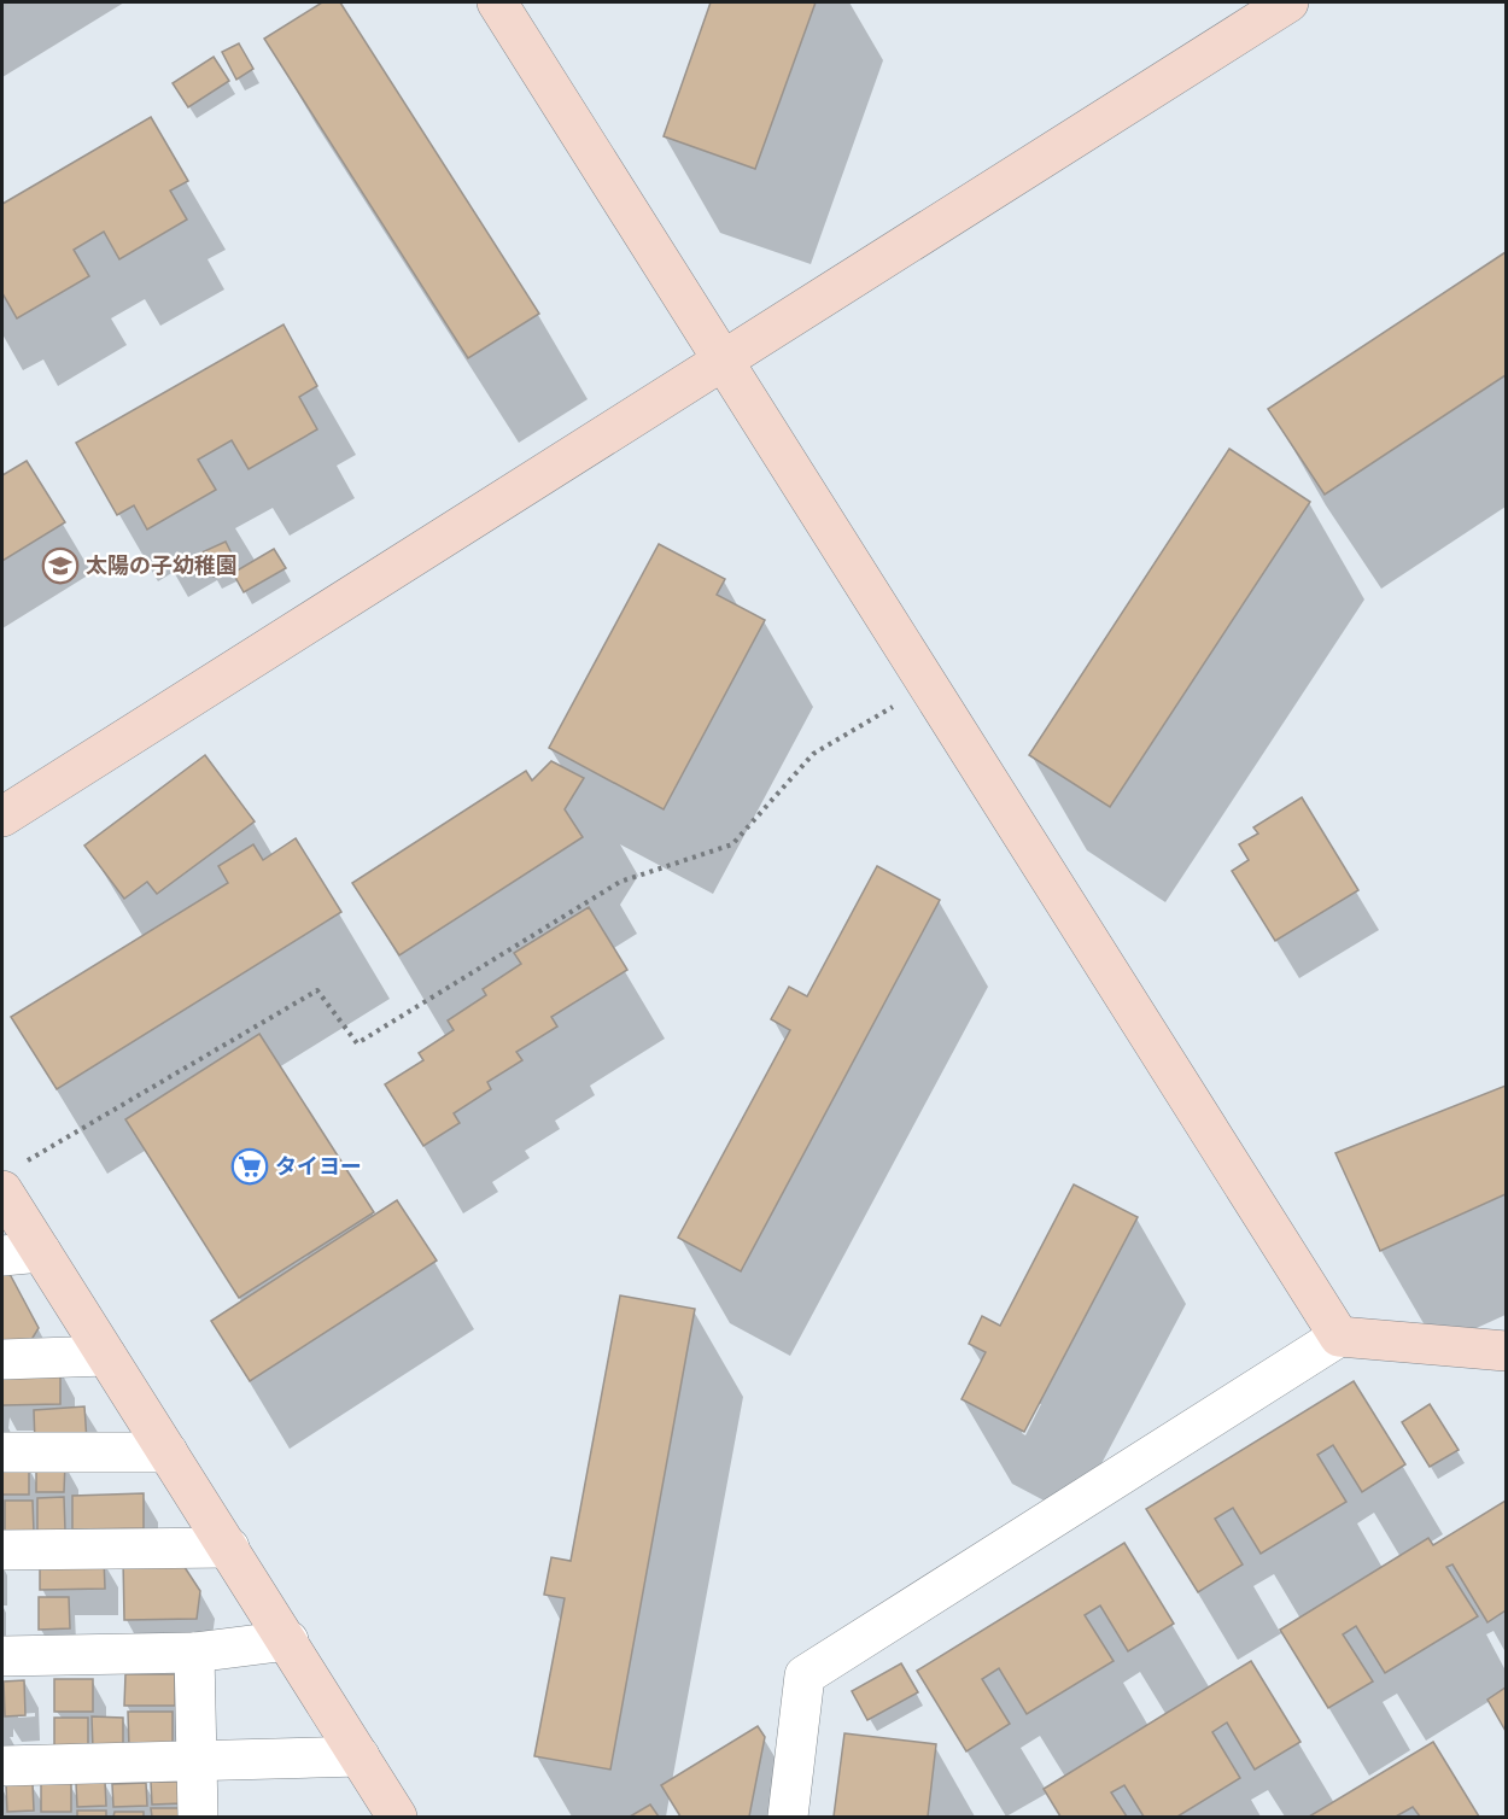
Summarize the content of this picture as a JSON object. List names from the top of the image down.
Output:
{
  "places": {
    "school or university": ["太陽の子幼稚園"],
    "supermarket": ["タイヨー"]
  }
}
